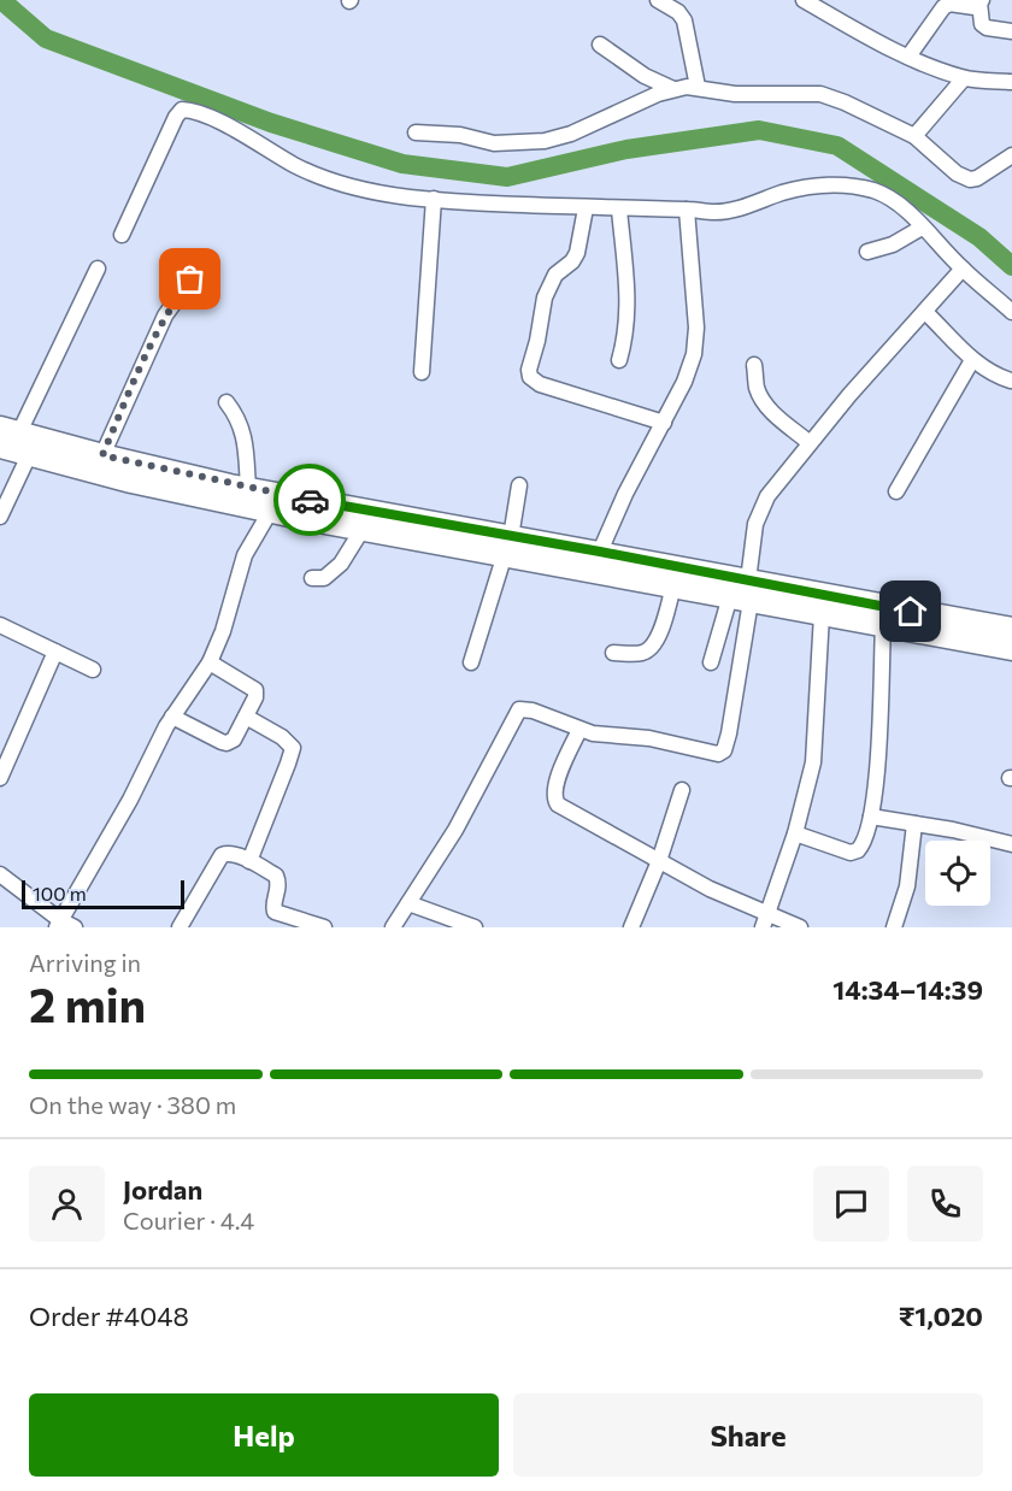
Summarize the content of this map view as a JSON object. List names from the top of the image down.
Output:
{
  "scale_bar": "100 m",
  "page": {
    "scale": "100 m",
    "heading": ["2 min", "Arriving in", "14:34–14:39"],
    "panel": [
      "Jordan",
      "Courier · 4.4",
      "Order #4048",
      "₹1,020"
    ],
    "bar": "On the way · 380 m",
    "buttons": ["Help", "Share"]
  }
}
